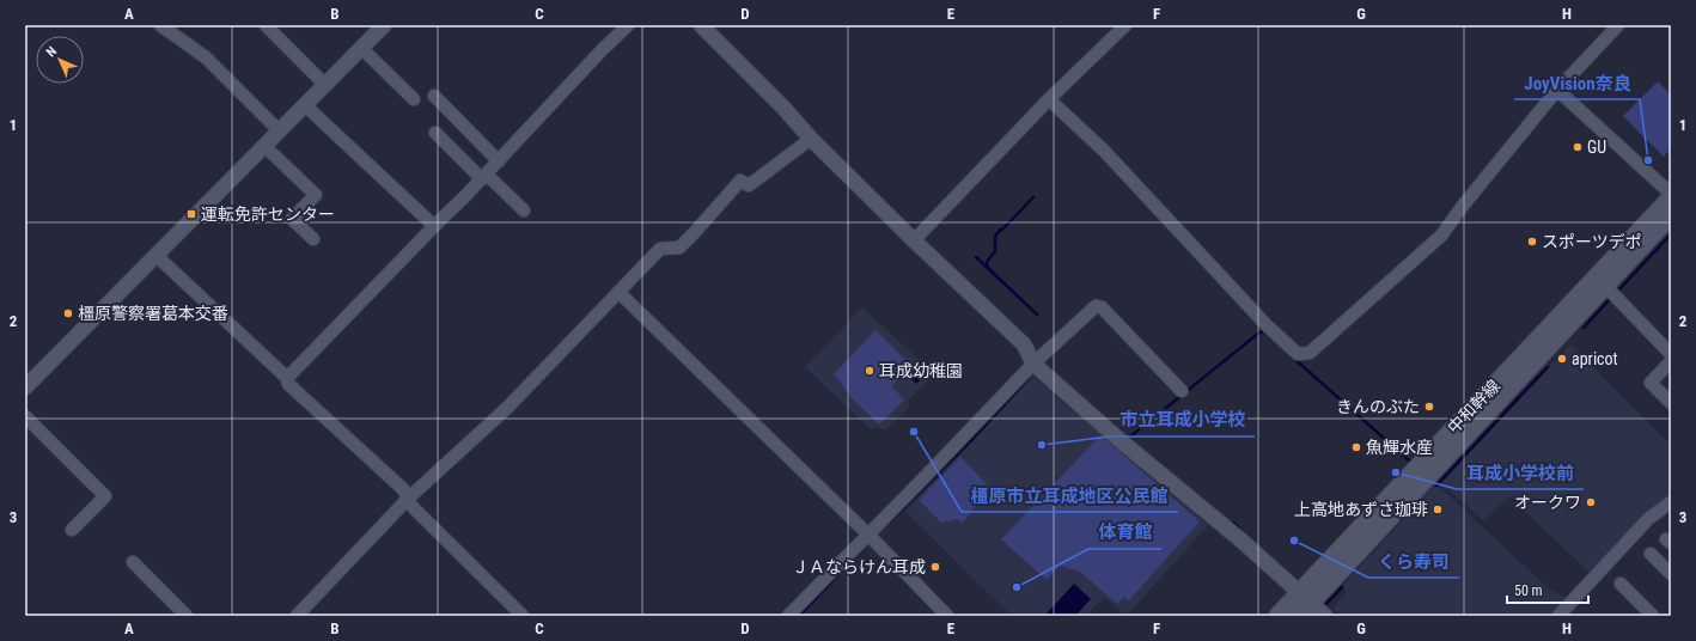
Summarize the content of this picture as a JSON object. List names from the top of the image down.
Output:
{
  "streets": {
    "main road": ["中和幹線"]
  },
  "places": {
    "other": [
      "GU",
      "JoyVision奈良",
      "スポーツデポ",
      "橿原警察署葛本交番",
      "apricot",
      "耳成幼稚園",
      "きんのぶた",
      "橿原市立耳成地区公民館",
      "市立耳成小学校",
      "魚輝水産",
      "耳成小学校前",
      "オークワ",
      "上高地あずさ珈琲",
      "くら寿司",
      "ＪＡならけん耳成",
      "体育館"
    ],
    "transit": ["運転免許センター"]
  },
  "scale_bar": "50 m",
  "north": "top left",
  "grid": {
    "columns": [
      "A",
      "B",
      "C",
      "D",
      "E",
      "F",
      "G",
      "H"
    ],
    "rows": ["1", "2", "3"]
  }
}
